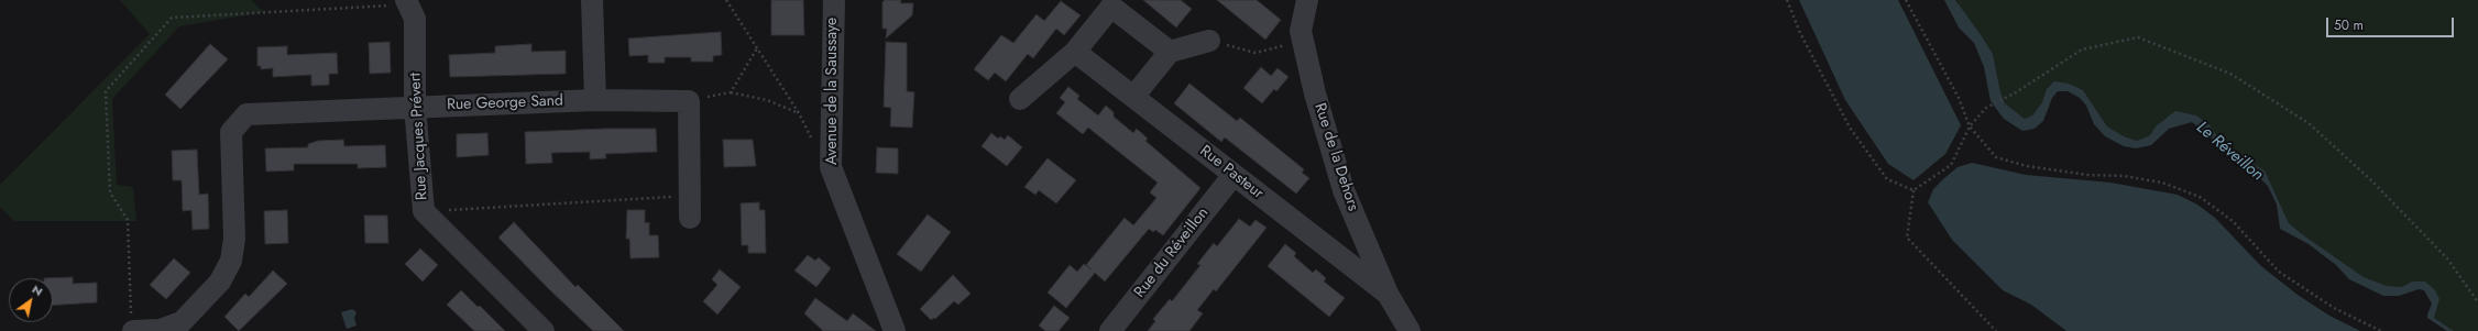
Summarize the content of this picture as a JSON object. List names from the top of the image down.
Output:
{
  "streets": {
    "street": [
      "Avenue de la Saussaye",
      "Rue George Sand",
      "Rue Jacques Prévert",
      "Rue de la Dehors",
      "Rue Pasteur",
      "Rue du Réveillon"
    ]
  },
  "crossings": [
    ["Rue George Sand", "Rue Jacques Prévert"],
    ["Rue de la Dehors", "Rue Pasteur"],
    ["Rue Pasteur", "Rue du Réveillon"]
  ],
  "water": ["Le Réveillon"],
  "scale_bar": "50 m",
  "north": "top right"
}
